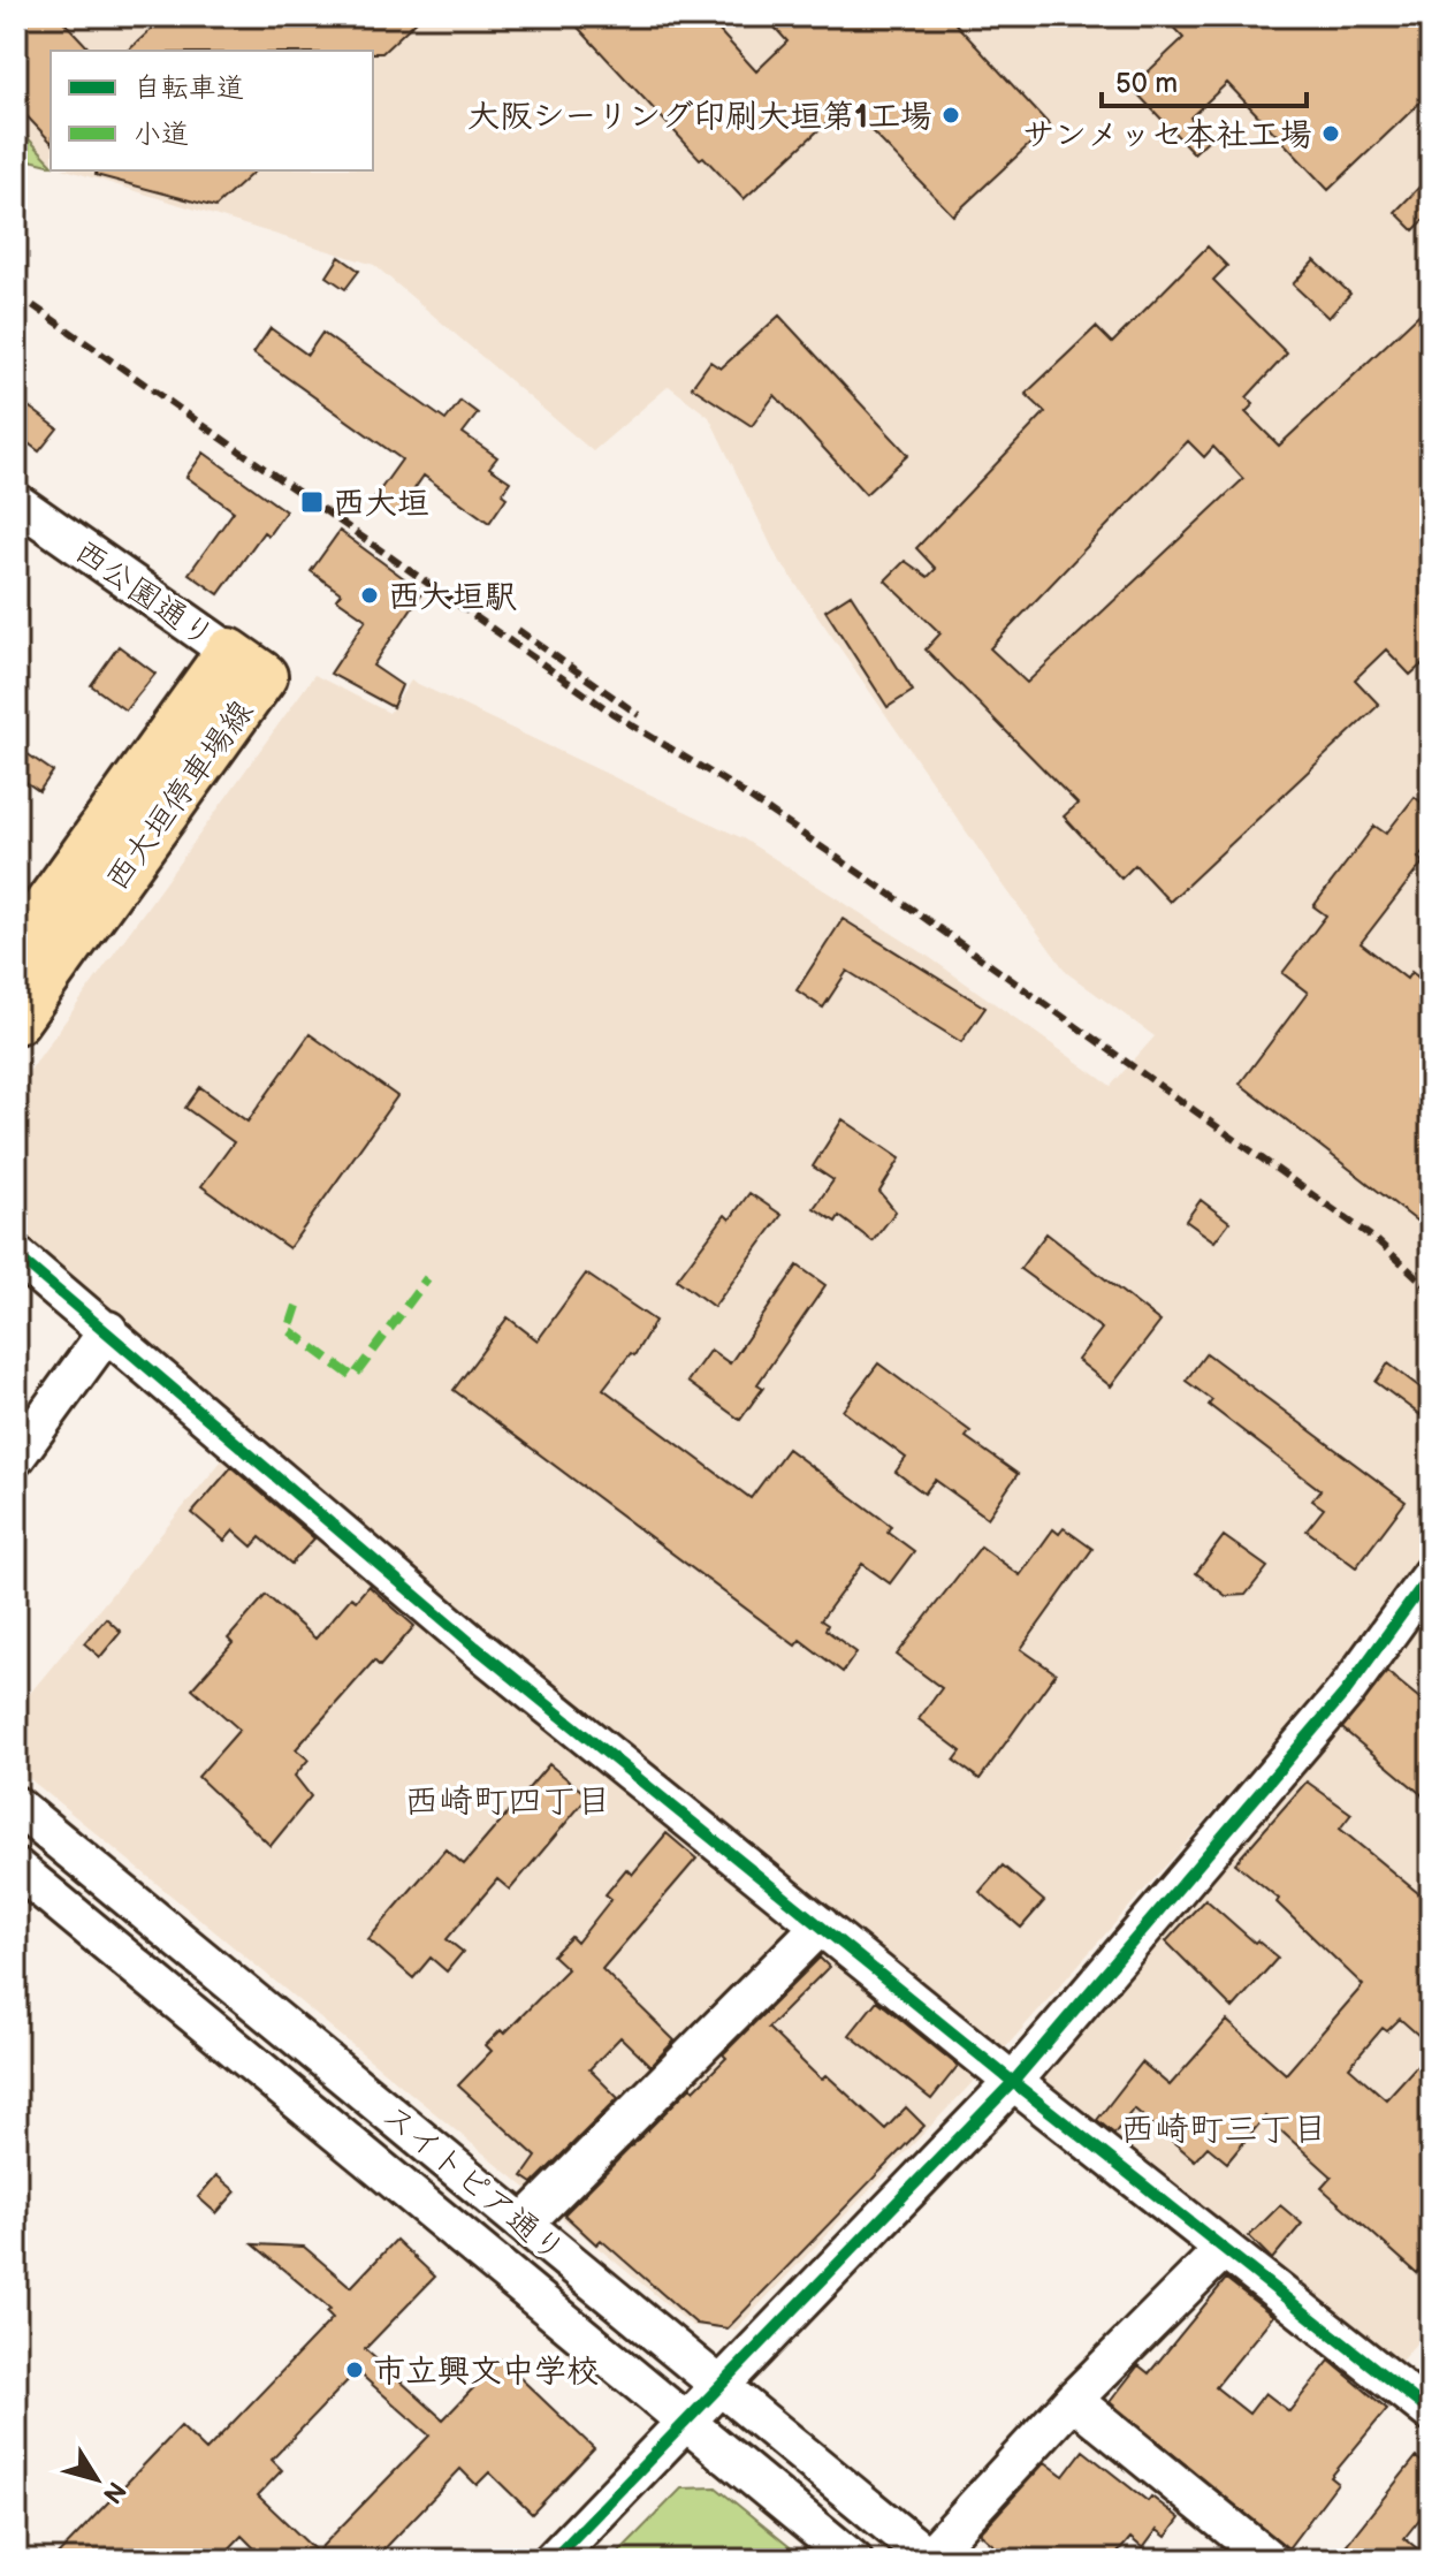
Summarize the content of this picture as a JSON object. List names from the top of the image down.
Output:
{
  "streets": {
    "main road": ["西大垣停車場線"],
    "street": ["西公園通り", "スイトピア通り"]
  },
  "crossings": [
    ["西公園通り", "西大垣停車場線"]
  ],
  "districts": ["西崎町四丁目", "西崎町三丁目"],
  "places": {
    "other": [
      "大阪シーリング印刷大垣第1工場",
      "サンメッセ本社工場",
      "西大垣駅",
      "市立興文中学校"
    ],
    "transit": ["西大垣"]
  },
  "legend": ["自転車道", "小道"],
  "scale_bar": "50 m",
  "north": "bottom right"
}
